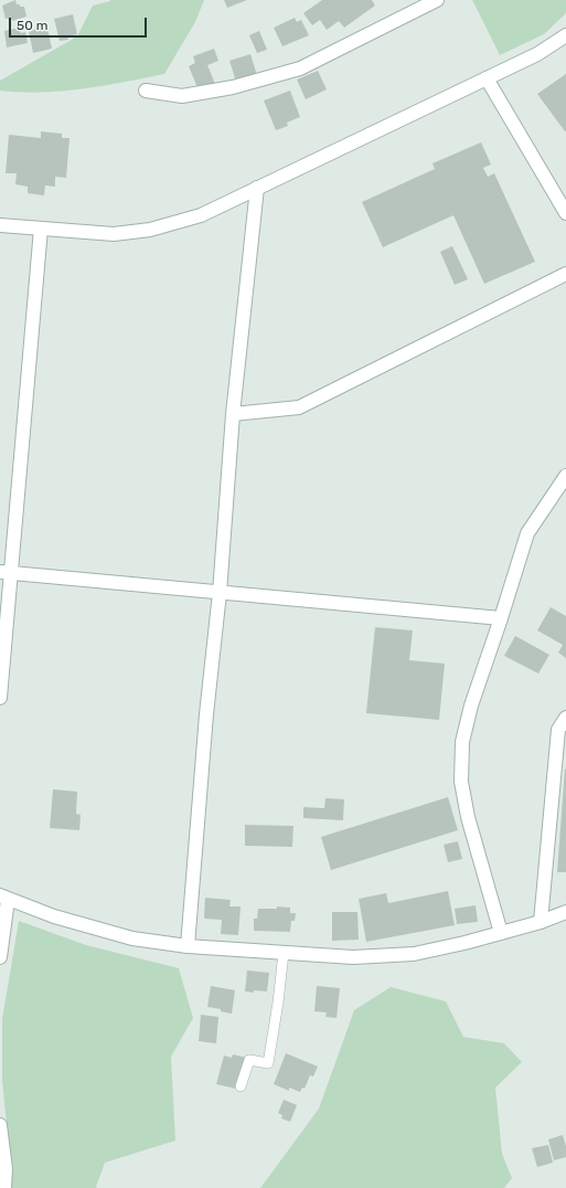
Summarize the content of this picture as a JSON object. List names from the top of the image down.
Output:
{
  "scale_bar": "50 m"
}
